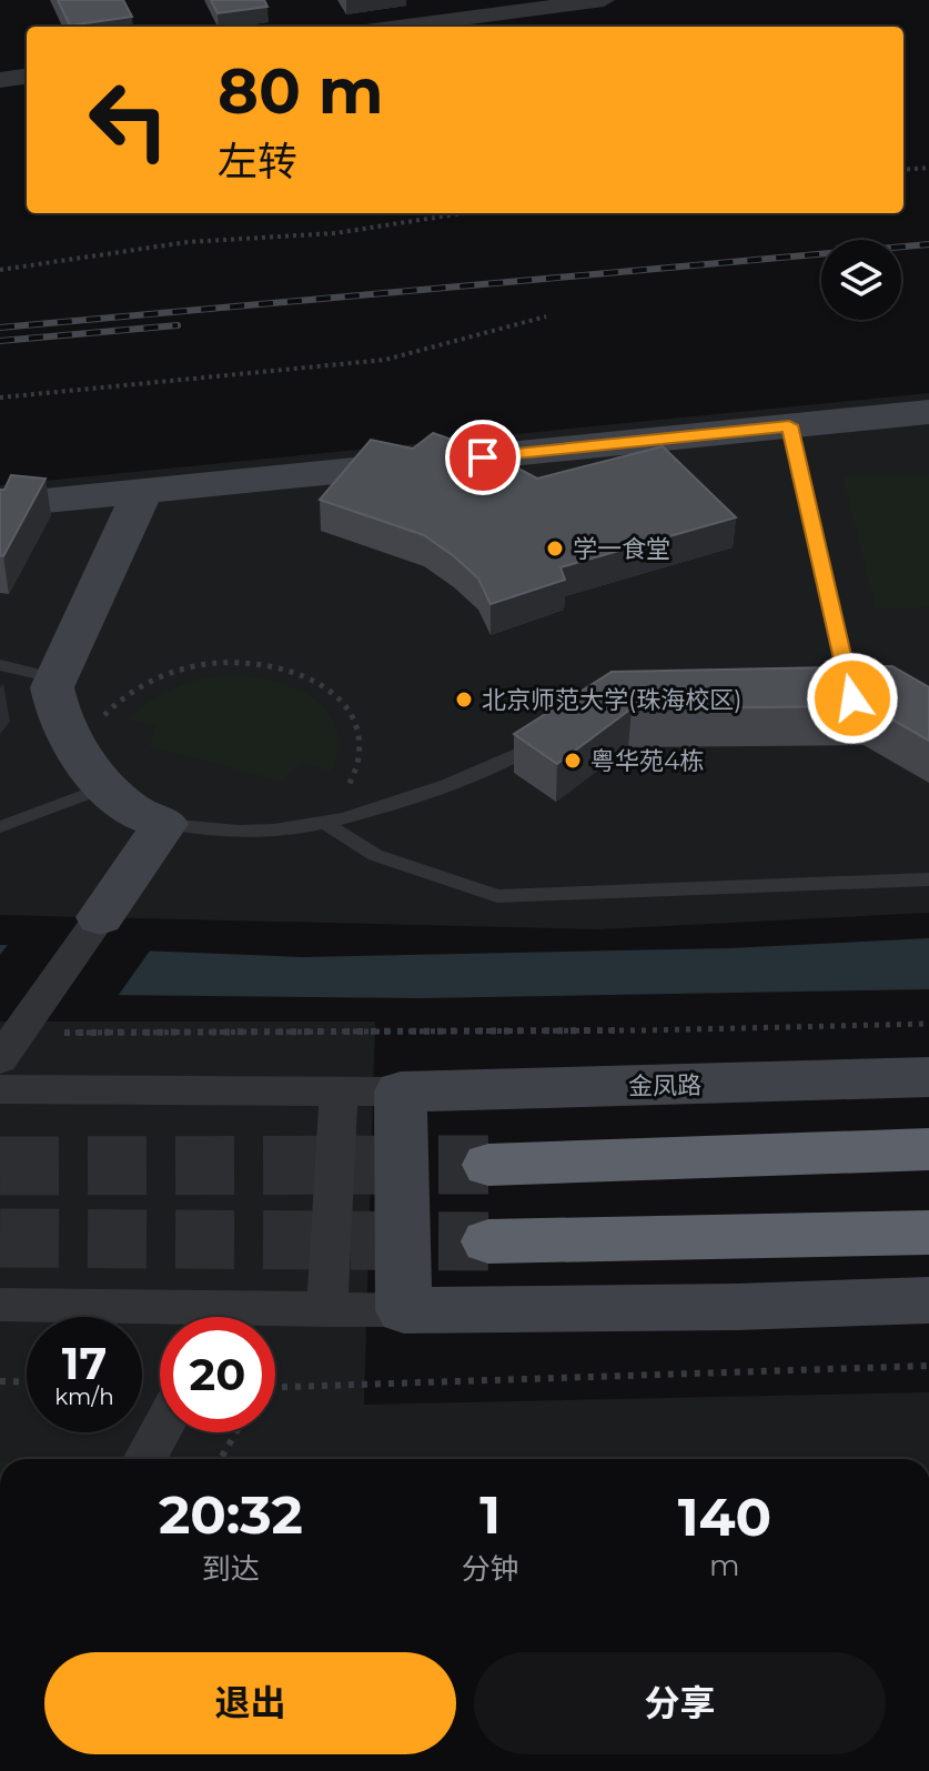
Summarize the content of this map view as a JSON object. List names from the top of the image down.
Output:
{
  "streets": {
    "street": ["金凤路"]
  },
  "places": ["学一食堂", "北京师范大学(珠海校区)", "粤华苑4栋"],
  "page": {
    "turn": ["80 m", "左转"],
    "speed": "17 km/h",
    "limit": "20",
    "eta": [
      "20:32",
      "到达",
      "1",
      "分钟",
      "140",
      "m"
    ],
    "buttons": ["退出", "分享"]
  }
}
